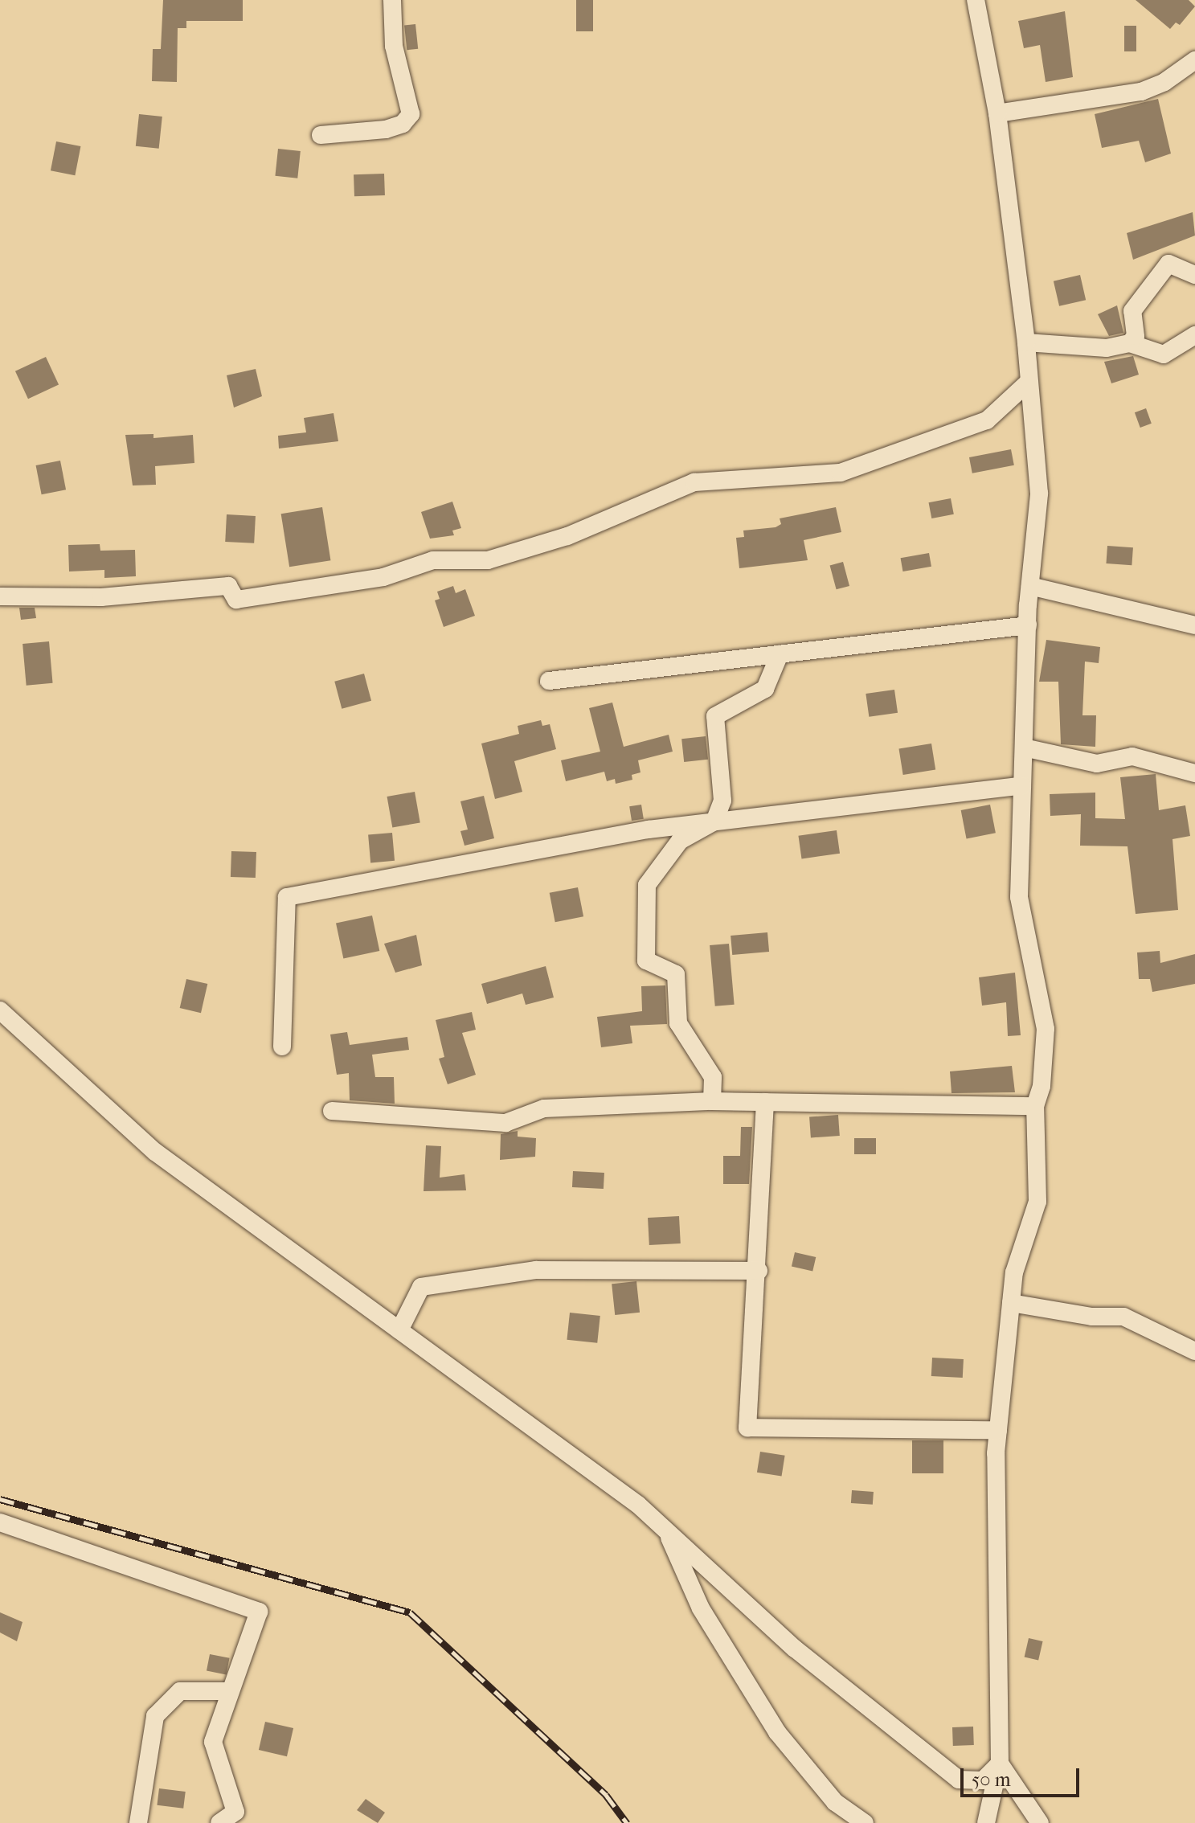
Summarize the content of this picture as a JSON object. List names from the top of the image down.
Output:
{
  "scale_bar": "50 m"
}
